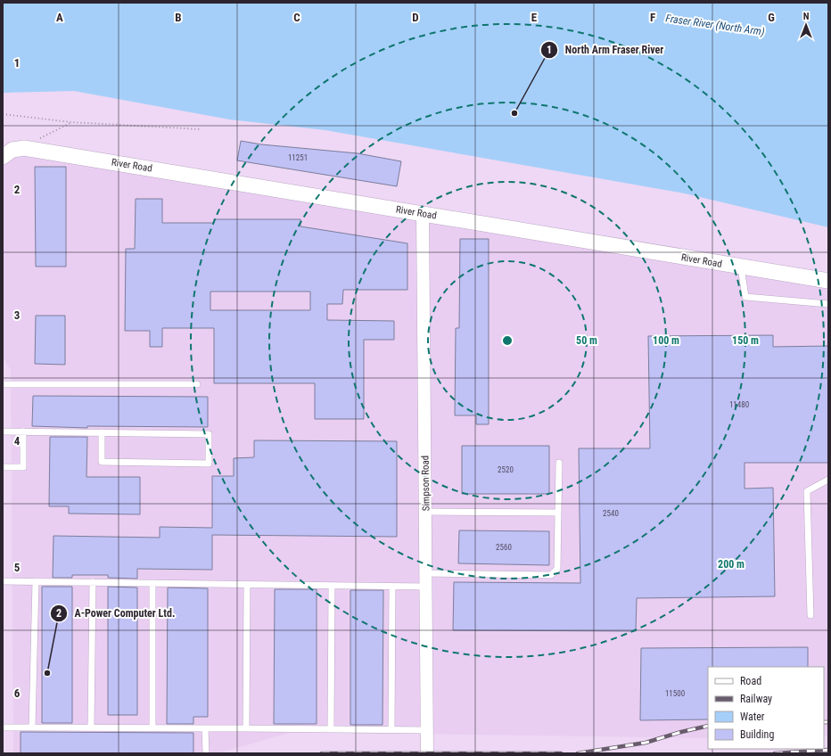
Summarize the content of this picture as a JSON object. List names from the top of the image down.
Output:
{
  "streets": {
    "street": ["River Road", "Simpson Road"]
  },
  "crossings": [
    ["River Road", "Simpson Road"]
  ],
  "water": ["Fraser River (North Arm)"],
  "places": ["North Arm Fraser River", "A-Power Computer Ltd."],
  "house_numbers": [
    "11251",
    "11480",
    "2520",
    "2540",
    "2560",
    "11500"
  ],
  "legend": [
    "Road",
    "Railway",
    "Water",
    "Building"
  ],
  "north": "top",
  "grid": {
    "columns": [
      "A",
      "B",
      "C",
      "D",
      "E",
      "F",
      "G"
    ],
    "rows": [
      "1",
      "2",
      "3",
      "4",
      "5",
      "6"
    ]
  },
  "rings": [
    "50 m",
    "100 m",
    "150 m",
    "200 m"
  ]
}
